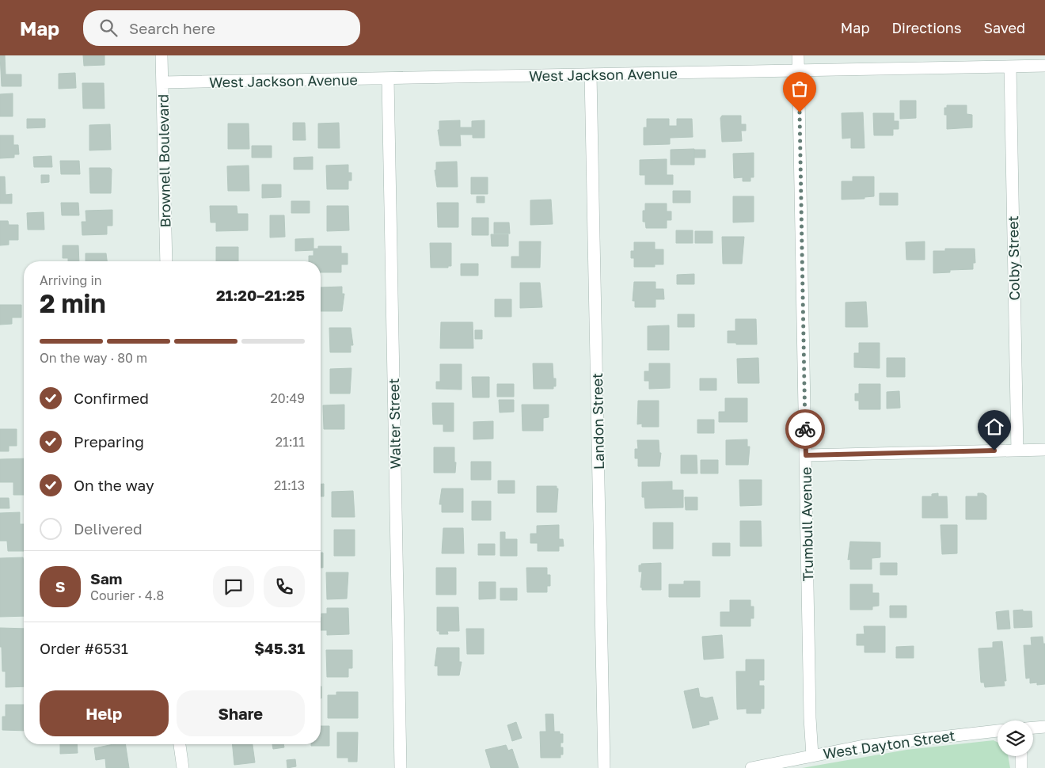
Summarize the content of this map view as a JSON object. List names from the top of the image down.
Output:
{
  "streets": {
    "street": [
      "West Jackson Avenue",
      "Brownell Boulevard",
      "Colby Street",
      "Landon Street",
      "Walter Street",
      "Trumbull Avenue",
      "West Dayton Street"
    ]
  },
  "crossings": [
    ["West Jackson Avenue", "Brownell Boulevard"],
    ["West Jackson Avenue", "Colby Street"],
    ["West Jackson Avenue", "Landon Street"],
    ["West Jackson Avenue", "Walter Street"],
    ["West Jackson Avenue", "Trumbull Avenue"],
    ["Trumbull Avenue", "West Dayton Street"]
  ],
  "page": {
    "header": "Map",
    "search": "Search here",
    "nav": ["Map", "Directions", "Saved"],
    "heading": ["2 min", "Arriving in", "21:20–21:25"],
    "panel": [
      "Sam",
      "Courier · 4.8",
      "Order #6531",
      "$45.31"
    ],
    "bar": "On the way · 80 m",
    "list": [
      ["Confirmed", "20:49"],
      ["Preparing", "21:11"],
      ["On the way", "21:13"],
      "Delivered"
    ],
    "round": "S",
    "buttons": ["Help", "Share"]
  }
}
